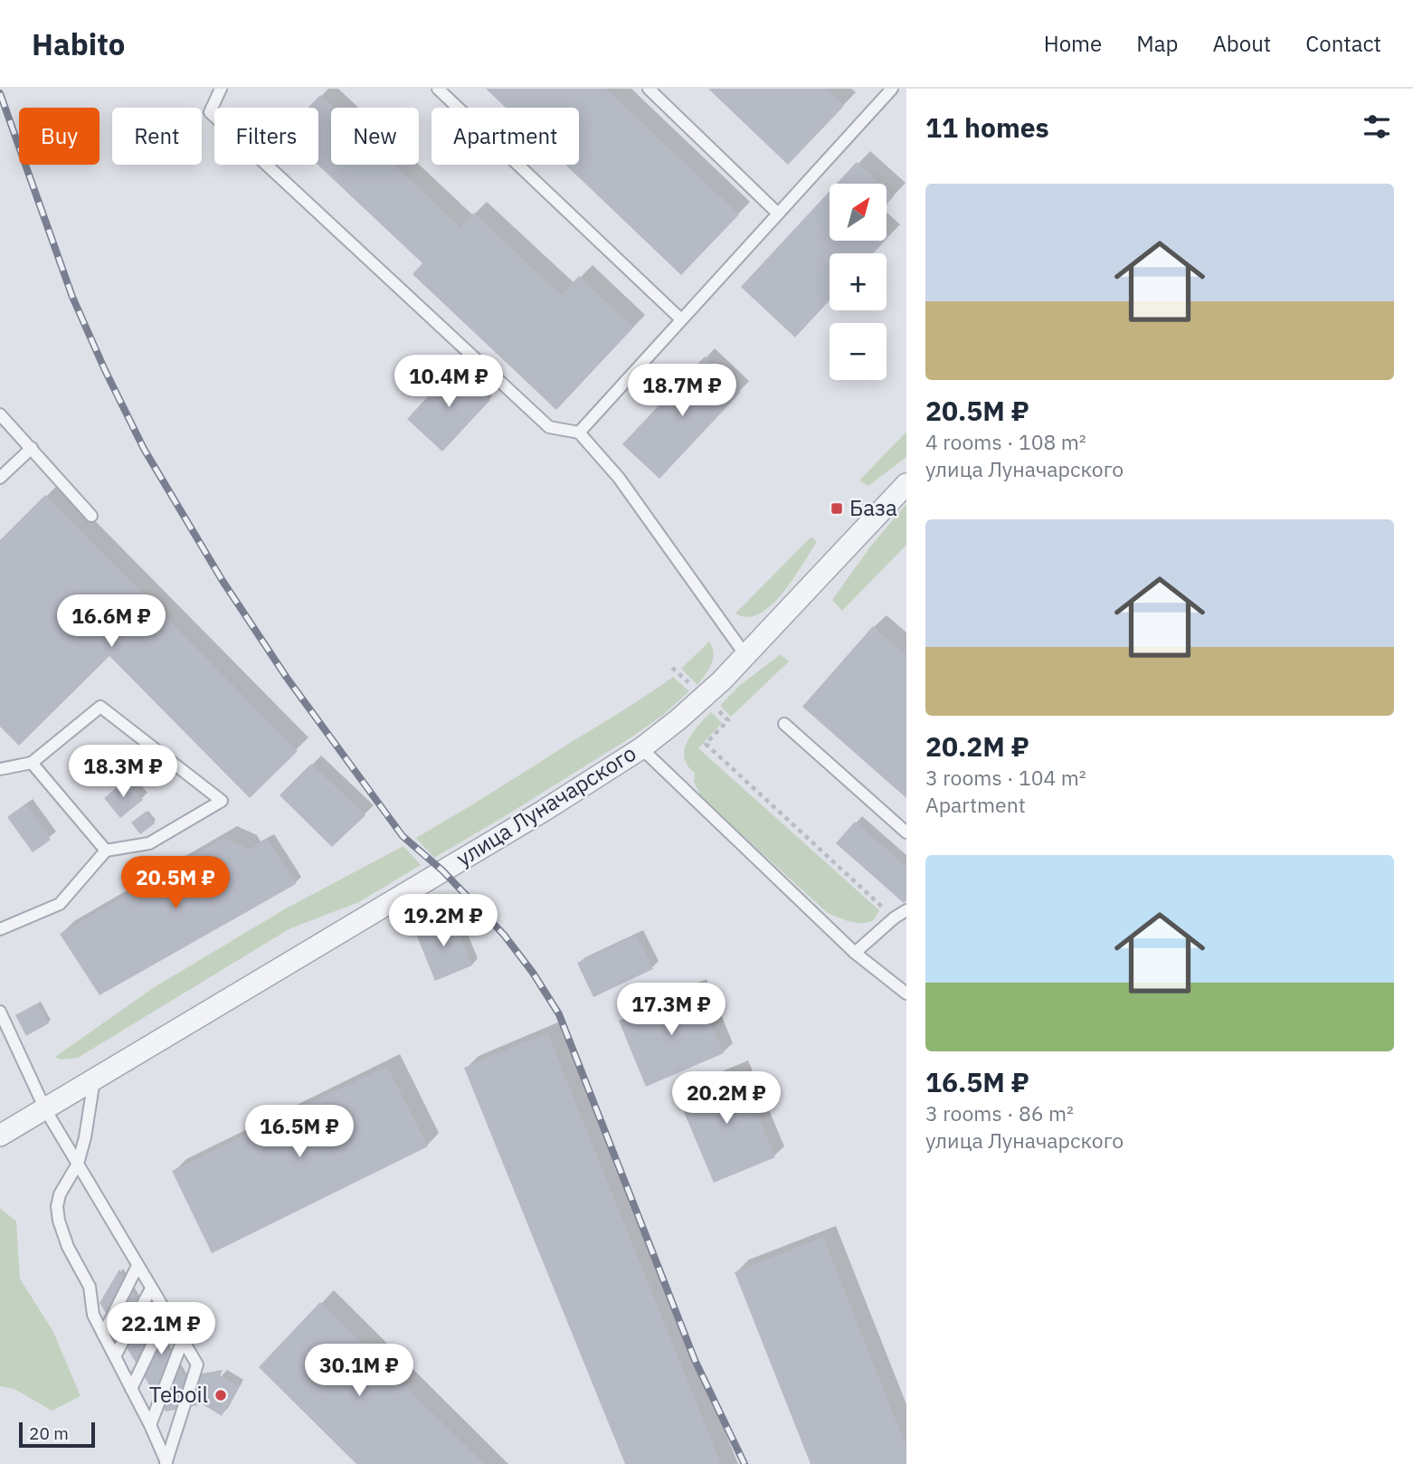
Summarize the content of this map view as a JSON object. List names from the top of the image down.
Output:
{
  "streets": {
    "street": ["улица Луначарского"]
  },
  "places": {
    "transit": ["База"],
    "other": ["Teboil"]
  },
  "scale_bar": "20 m",
  "north": "top right",
  "page": {
    "header": "Habito",
    "nav": [
      "Home",
      "Map",
      "About",
      "Contact"
    ],
    "heading": "11 homes",
    "chip": [
      "Buy",
      "Rent",
      "Filters",
      "New",
      "Apartment"
    ],
    "list": [
      {
        "name": "20.5M ₽",
        "note": "4 rooms · 108 m² · улица Луначарского"
      },
      {
        "name": "20.2M ₽",
        "note": "3 rooms · 104 m² · Apartment"
      },
      {
        "name": "16.5M ₽",
        "note": "3 rooms · 86 m² · улица Луначарского"
      }
    ],
    "map_buttons": ["+", "−"],
    "price": [
      "10.4M ₽",
      "18.7M ₽",
      "16.6M ₽",
      "18.3M ₽",
      "20.5M ₽",
      "19.2M ₽",
      "17.3M ₽",
      "20.2M ₽",
      "16.5M ₽",
      "22.1M ₽",
      "30.1M ₽"
    ],
    "scale": "20 m"
  }
}
